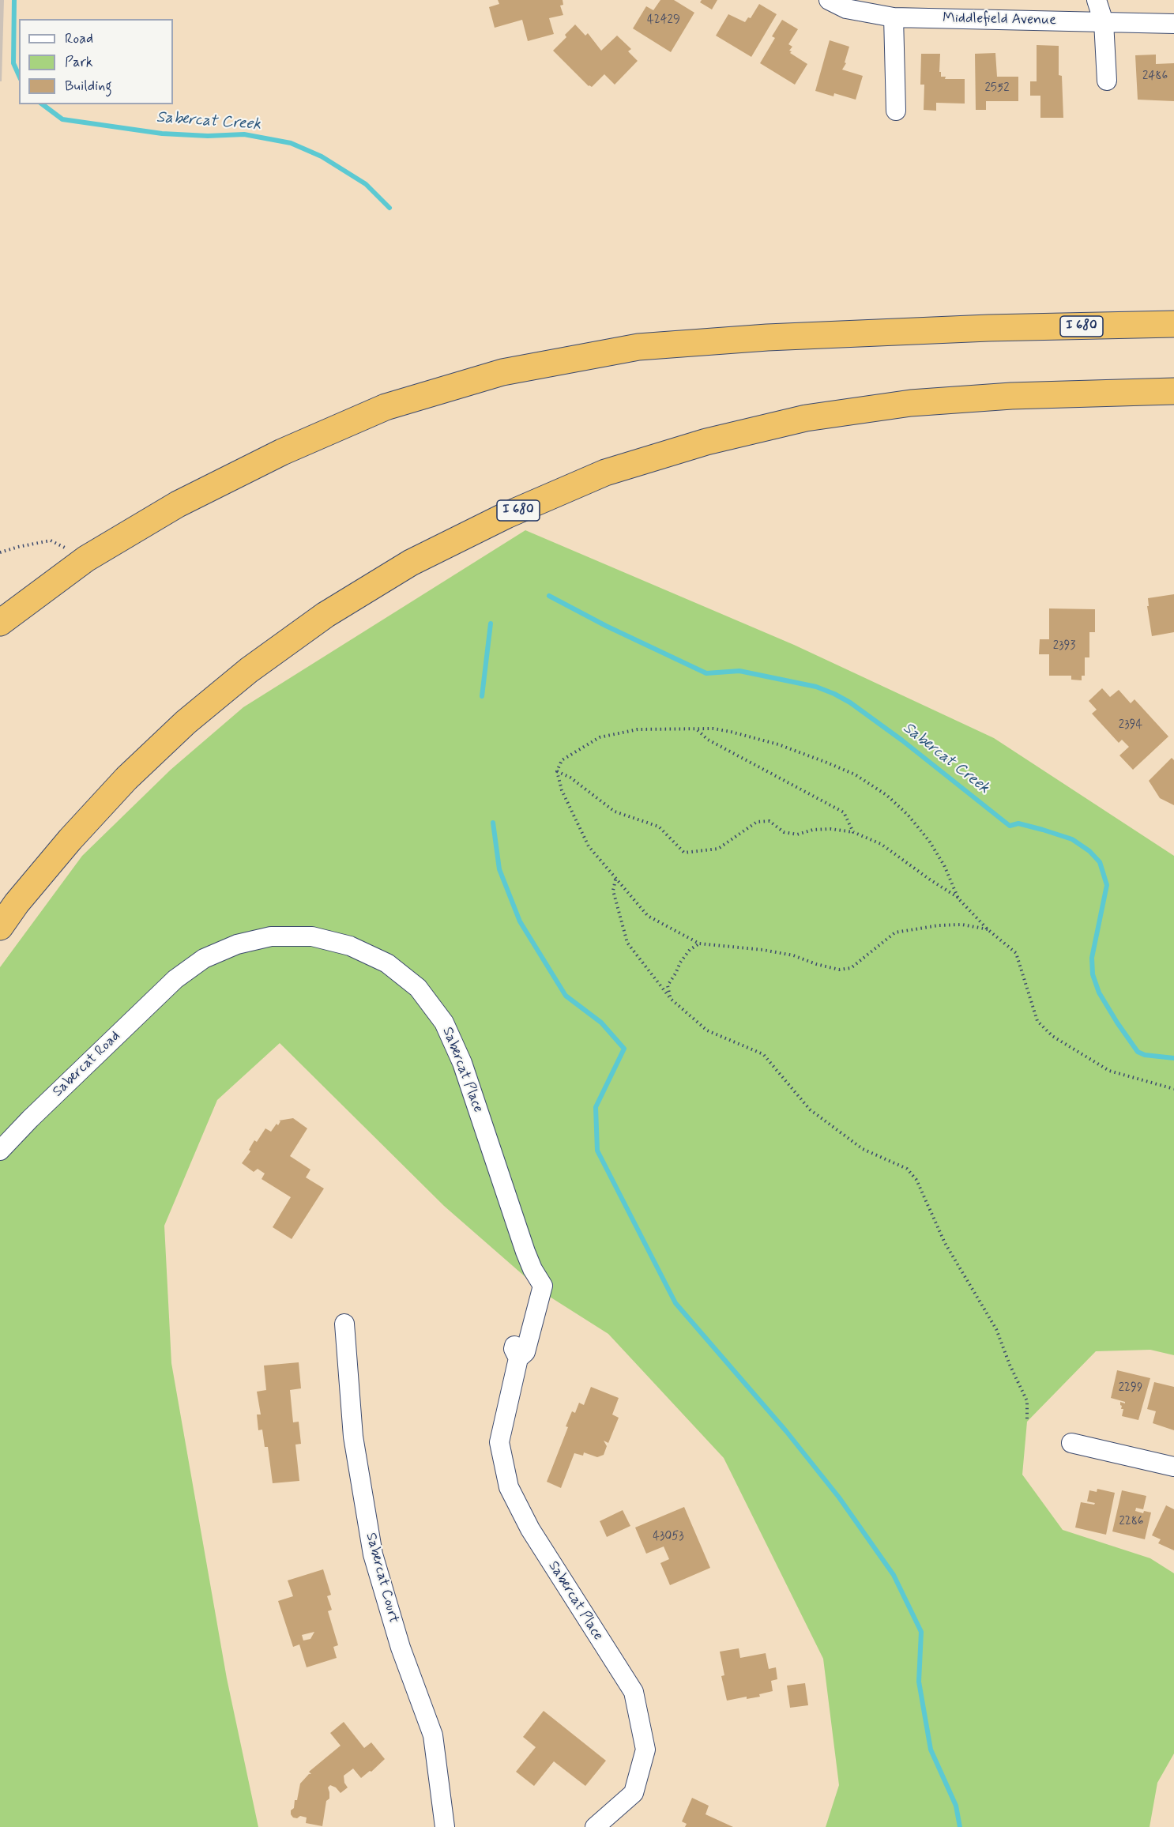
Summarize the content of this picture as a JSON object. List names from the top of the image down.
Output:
{
  "streets": {
    "highway": ["I 680"],
    "street": [
      "Middlefield Avenue",
      "Sabercat Road",
      "Sabercat Place",
      "Sabercat Court"
    ]
  },
  "crossings": [
    ["Sabercat Road", "Sabercat Place"]
  ],
  "water": ["Sabercat Creek"],
  "house_numbers": [
    "42429",
    "2486",
    "2552",
    "2393",
    "2394",
    "2299",
    "2286",
    "43053"
  ],
  "legend": ["Road", "Park", "Building"]
}
